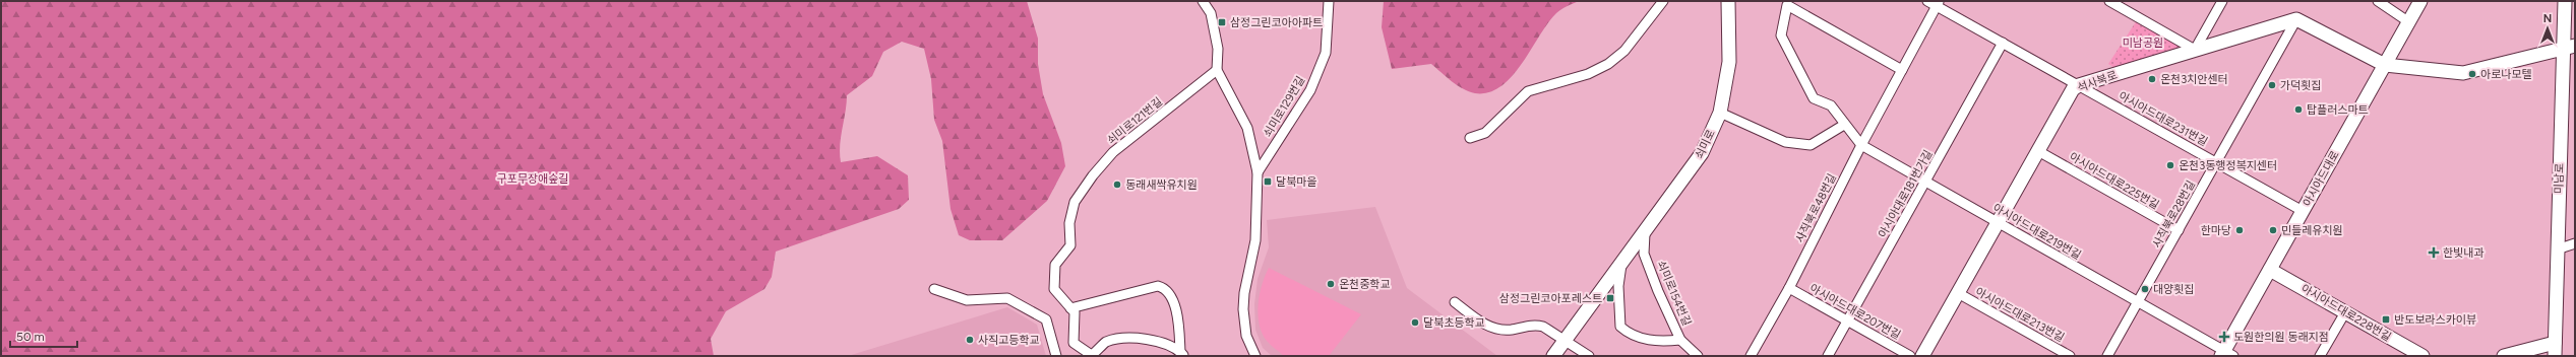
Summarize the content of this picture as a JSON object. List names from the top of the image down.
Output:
{
  "streets": {
    "main road": [
      "석사북로",
      "쇠미로",
      "아시아드대로",
      "미남로",
      "아시아드대로228번길"
    ],
    "street": [
      "쇠미로129번길",
      "아시아드대로231번길",
      "쇠미로121번길",
      "아시아드대로225번길",
      "아시아대로181번가길",
      "사직북로48번길",
      "사직북로28번길",
      "아시아드대로219번길",
      "쇠미로154번길",
      "아시아드대로207번길",
      "아시아드대로213번길"
    ]
  },
  "crossings": [
    ["석사북로", "아시아드대로231번길"],
    ["석사북로", "아시아드대로225번길"],
    ["석사북로", "사직북로28번길"],
    ["석사북로", "아시아드대로219번길"],
    ["석사북로", "아시아드대로213번길"],
    ["쇠미로129번길", "쇠미로121번길"],
    ["아시아드대로231번길", "아시아드대로"],
    ["아시아드대로231번길", "아시아대로181번가길"],
    ["아시아드대로231번길", "사직북로48번길"],
    ["아시아드대로231번길", "사직북로28번길"],
    ["쇠미로", "쇠미로154번길"],
    ["아시아드대로", "아시아드대로219번길"],
    ["아시아드대로", "아시아드대로228번길"],
    ["아시아드대로225번길", "사직북로28번길"],
    ["아시아대로181번가길", "아시아드대로219번길"],
    ["아시아대로181번가길", "아시아드대로207번길"],
    ["사직북로48번길", "아시아드대로219번길"],
    ["사직북로48번길", "아시아드대로207번길"],
    ["사직북로28번길", "아시아드대로219번길"]
  ],
  "parks": ["미남공원", "구포무장애숲길"],
  "places": {
    "transit": [
      "삼정그린코아아파트",
      "달북마을",
      "삼정그린코아포레스트",
      "반도보라스카이뷰"
    ],
    "other": [
      "아로나모텔",
      "온천3치안센터",
      "가덕횟집",
      "탑플러스마트",
      "온천3동행정복지센터",
      "동래새싹유치원",
      "한마당",
      "민들레유치원",
      "온천중학교",
      "대양횟집",
      "달북초등학교",
      "사직고등학교"
    ],
    "health": ["한빛내과", "도원한의원 동래지점"]
  },
  "scale_bar": "50 m",
  "north": "top"
}
